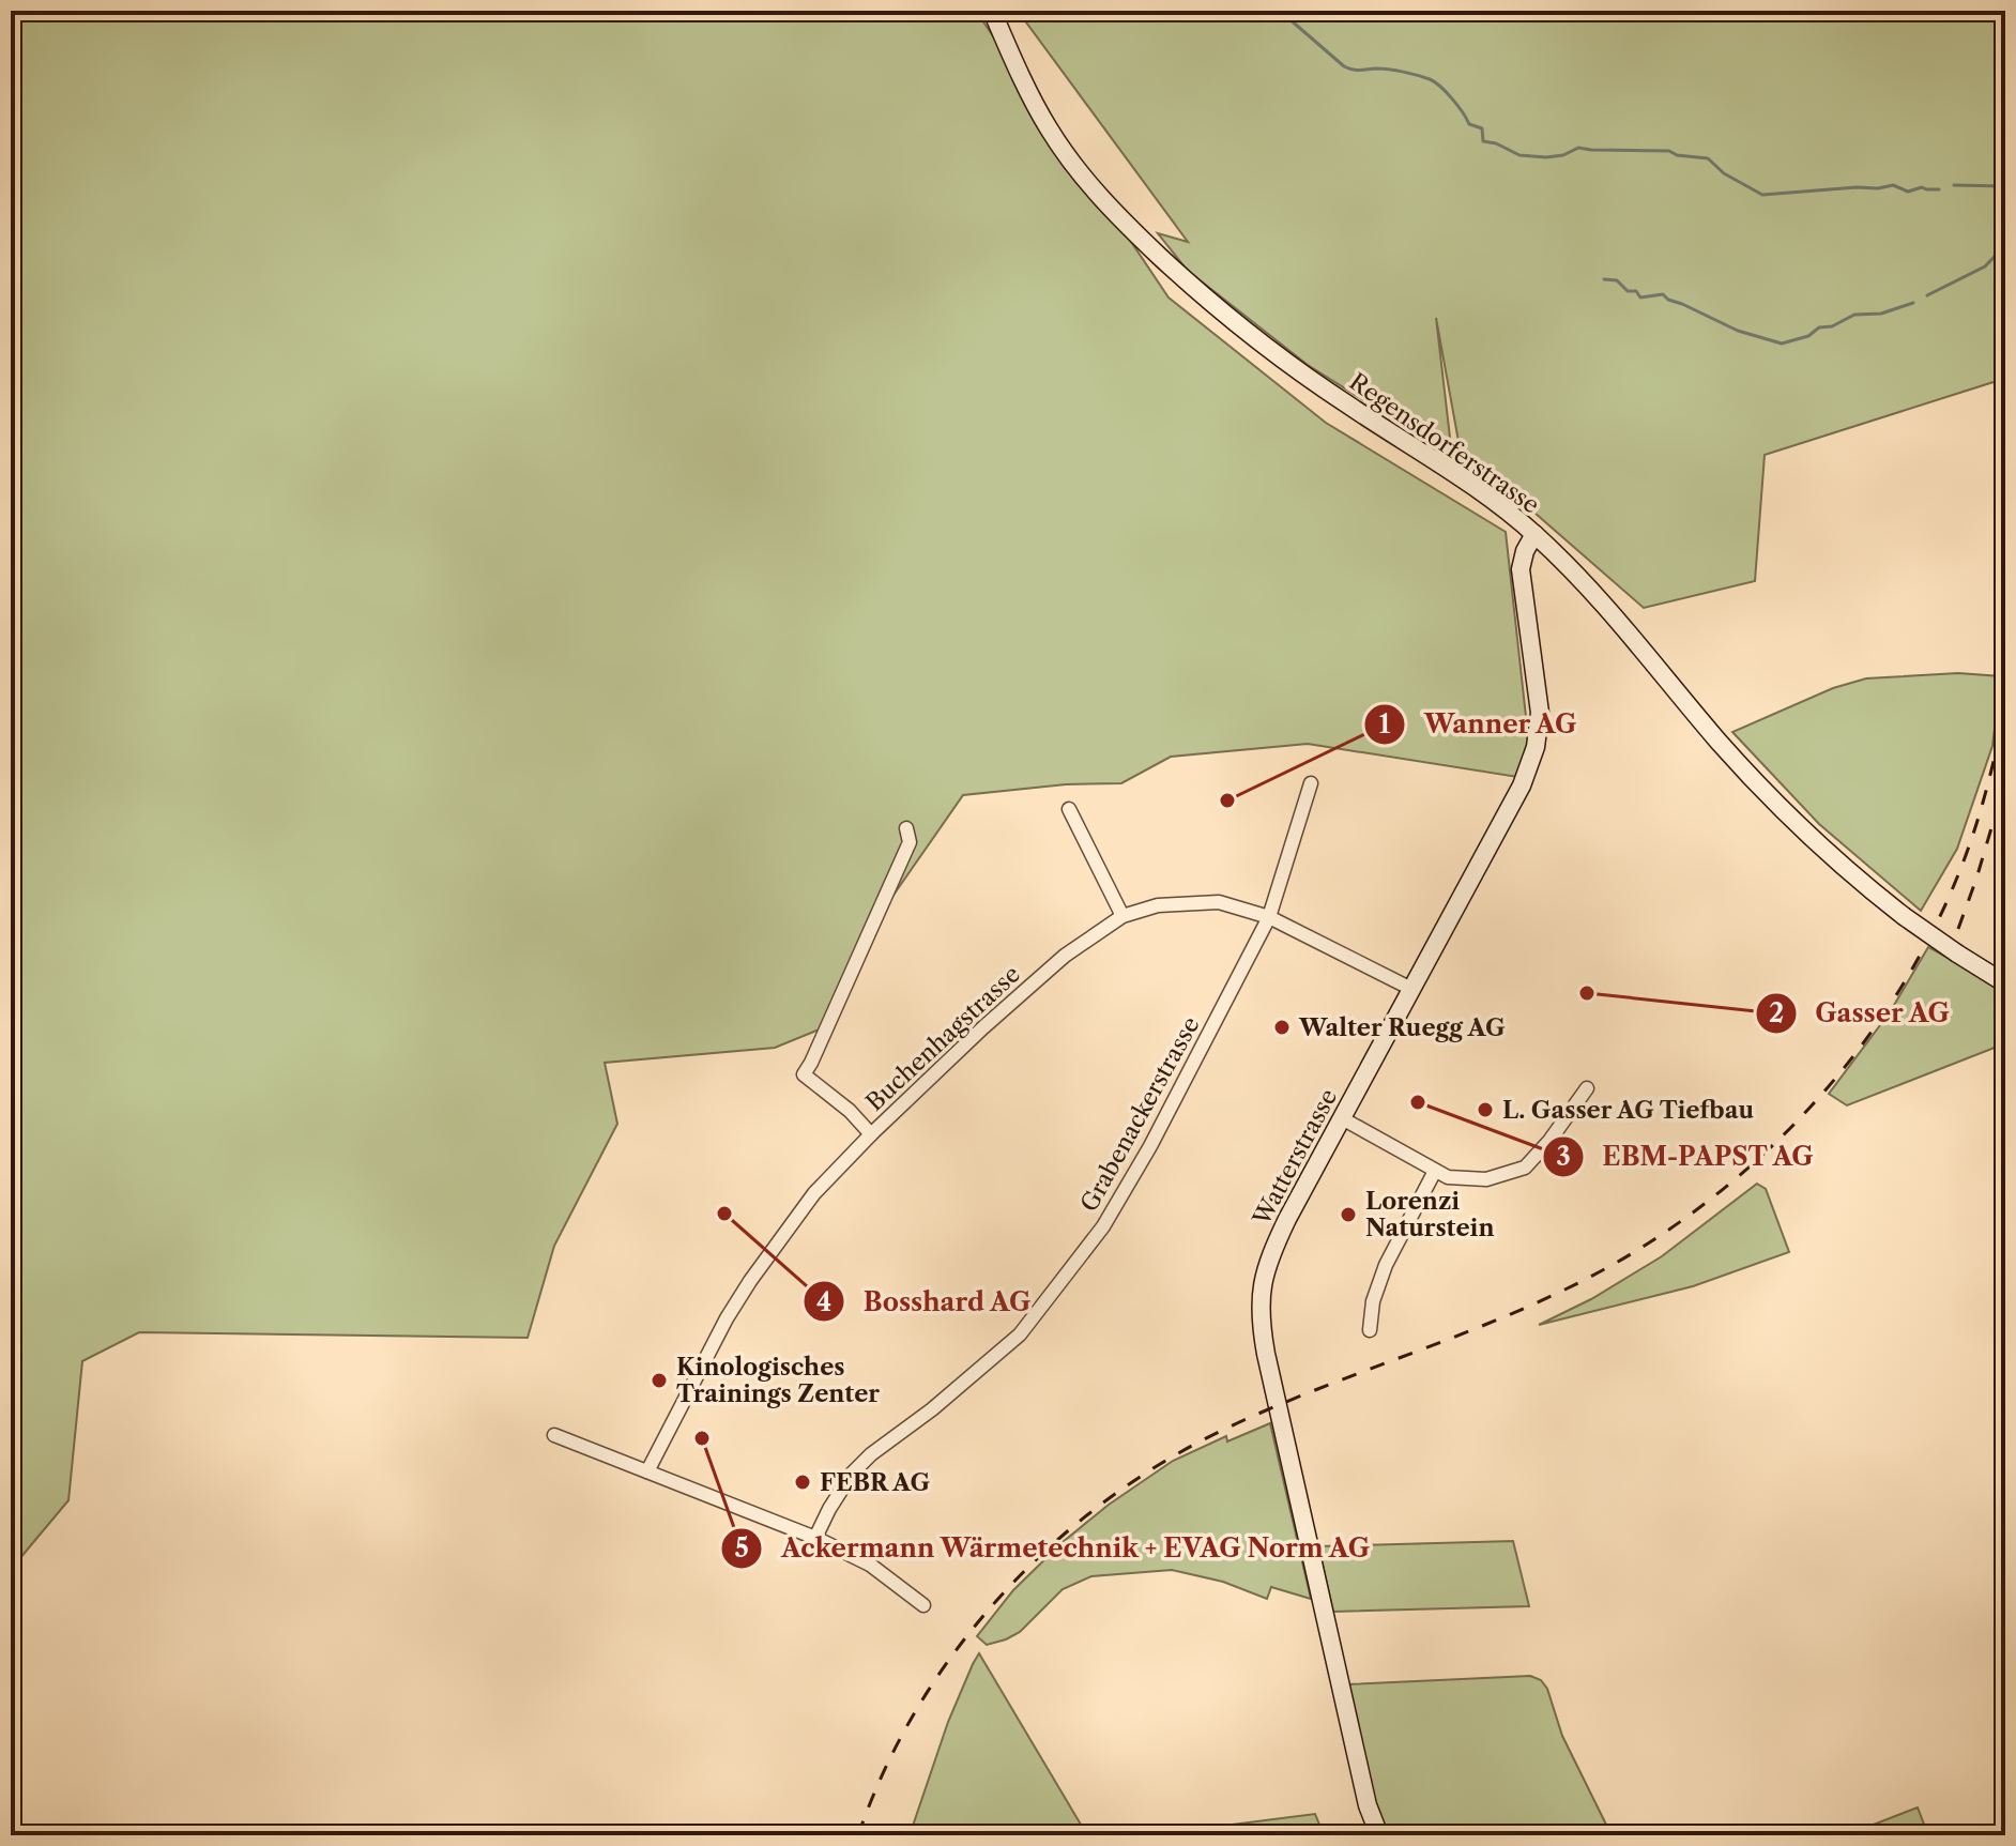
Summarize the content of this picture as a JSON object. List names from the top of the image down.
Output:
{
  "streets": {
    "street": [
      "Regensdorferstrasse",
      "Buchenhagstrasse",
      "Grabenackerstrasse",
      "Watterstrasse"
    ]
  },
  "crossings": [
    ["Regensdorferstrasse", "Watterstrasse"],
    ["Buchenhagstrasse", "Grabenackerstrasse"],
    ["Buchenhagstrasse", "Watterstrasse"]
  ],
  "places": [
    "Wanner AG",
    "Gasser AG",
    "Walter Ruegg AG",
    "EBM-PAPST AG",
    "L. Gasser AG Tiefbau",
    "Bosshard AG",
    "Lorenzi Naturstein",
    "Kinologisches Trainings Zenter",
    "Ackermann Wärmetechnik + EVAG Norm AG",
    "FEBR AG"
  ]
}
